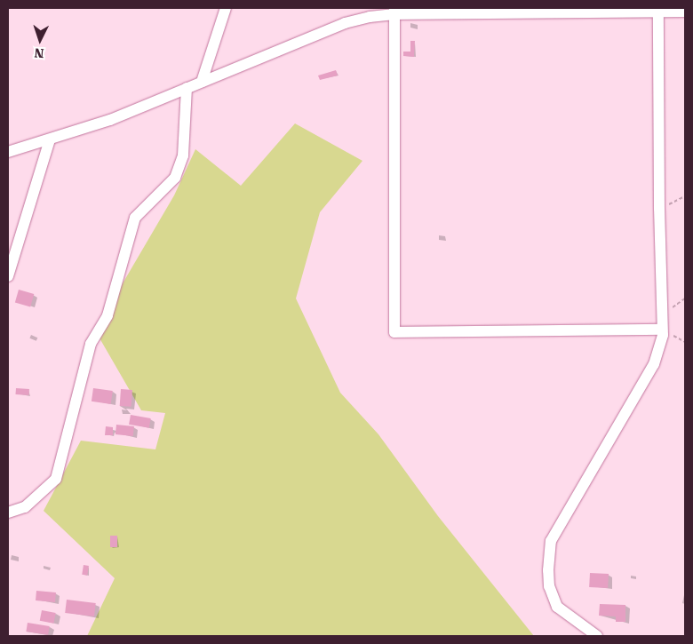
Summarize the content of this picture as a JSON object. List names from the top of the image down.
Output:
{
  "north": "bottom"
}
